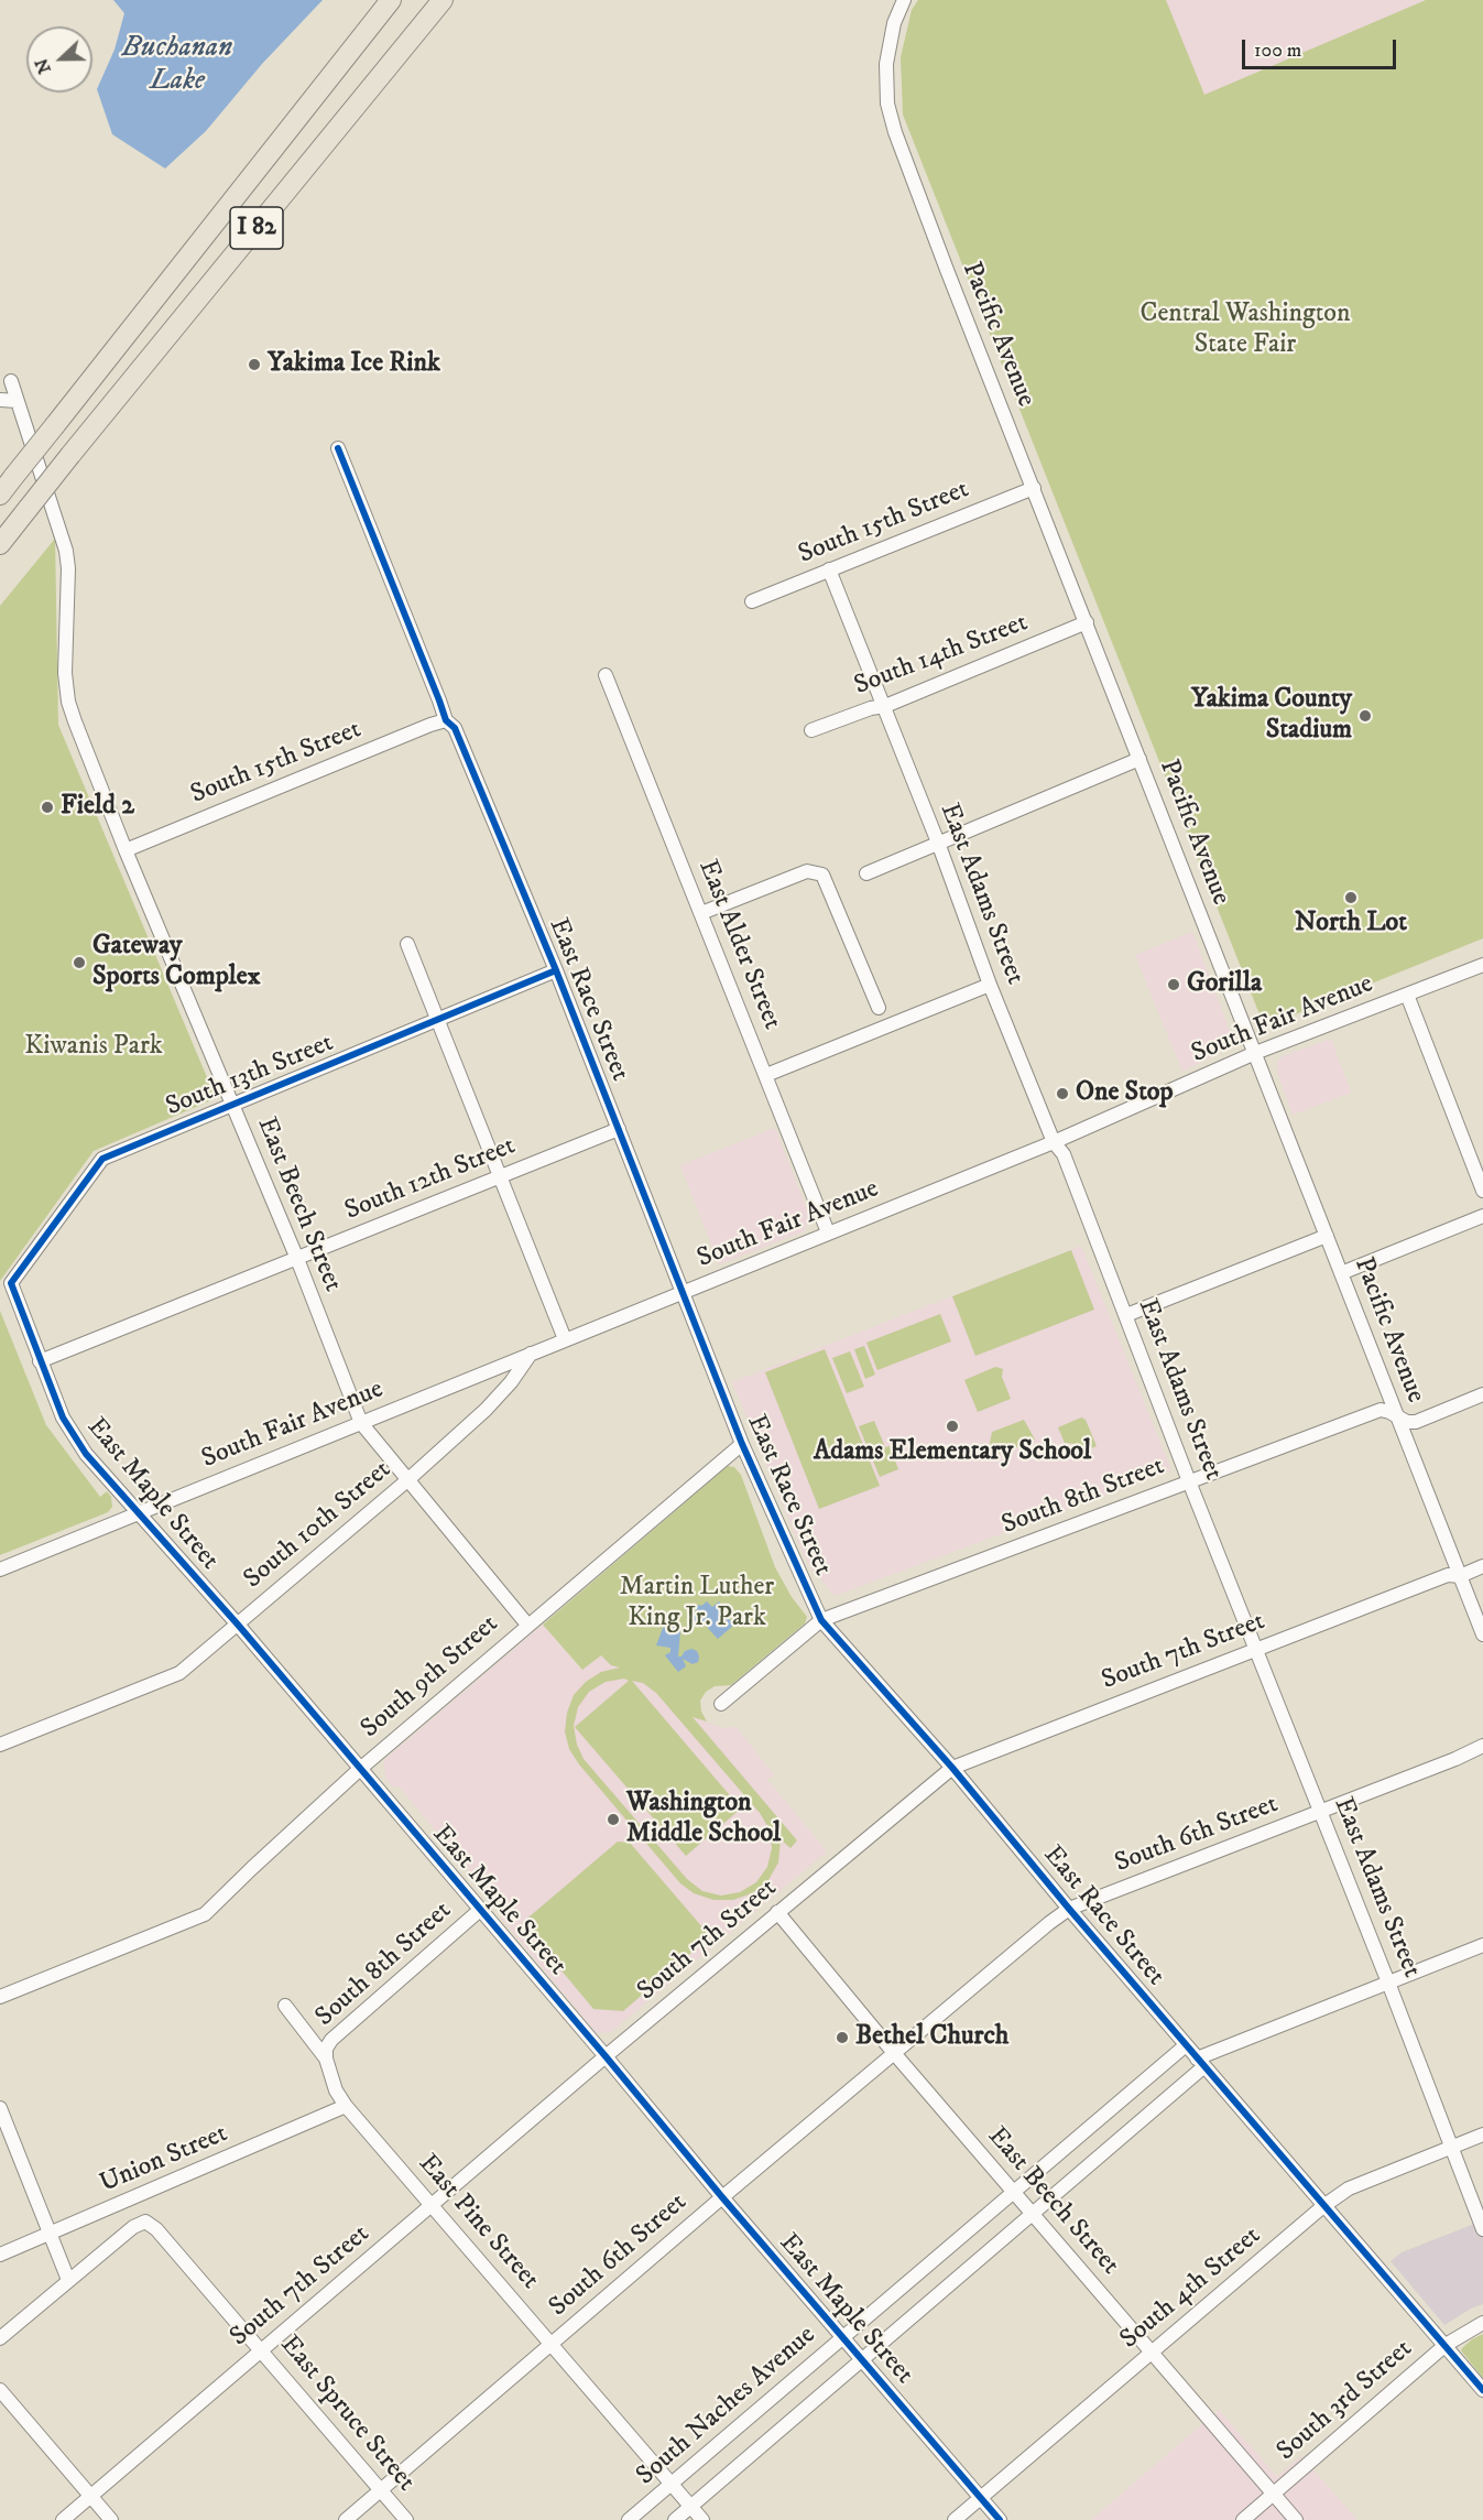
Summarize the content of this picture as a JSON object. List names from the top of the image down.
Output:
{
  "streets": {
    "highway": ["I 82"],
    "street": [
      "Pacific Avenue",
      "South 15th Street",
      "South 14th Street",
      "East Adams Street",
      "East Alder Street",
      "East Race Street",
      "South Fair Avenue",
      "South 13th Street",
      "South 12th Street",
      "East Beech Street",
      "East Maple Street",
      "South 8th Street",
      "South 10th Street",
      "South 7th Street",
      "South 9th Street",
      "South 6th Street",
      "Union Street",
      "East Pine Street",
      "South 4th Street",
      "South 3rd Street",
      "South Naches Avenue",
      "East Spruce Street"
    ]
  },
  "crossings": [
    ["Pacific Avenue", "South 15th Street"],
    ["Pacific Avenue", "South 14th Street"],
    ["Pacific Avenue", "South Fair Avenue"],
    ["Pacific Avenue", "South 8th Street"],
    ["Pacific Avenue", "South 7th Street"],
    ["South 15th Street", "East Adams Street"],
    ["South 15th Street", "East Race Street"],
    ["South 15th Street", "East Beech Street"],
    ["South 14th Street", "East Adams Street"],
    ["East Adams Street", "South Fair Avenue"],
    ["East Adams Street", "South 8th Street"],
    ["East Adams Street", "South 7th Street"],
    ["East Adams Street", "South 6th Street"],
    ["East Adams Street", "South 4th Street"],
    ["East Adams Street", "South Naches Avenue"],
    ["East Alder Street", "South Fair Avenue"],
    ["East Race Street", "South Fair Avenue"],
    ["East Race Street", "South 13th Street"],
    ["East Race Street", "South 12th Street"],
    ["East Race Street", "South 8th Street"],
    ["East Race Street", "South 7th Street"],
    ["East Race Street", "South 9th Street"],
    ["East Race Street", "South 6th Street"],
    ["East Race Street", "South 4th Street"],
    ["East Race Street", "South 3rd Street"],
    ["East Race Street", "South Naches Avenue"],
    ["South Fair Avenue", "East Beech Street"],
    ["South Fair Avenue", "East Maple Street"],
    ["South Fair Avenue", "South 10th Street"],
    ["South 13th Street", "East Beech Street"],
    ["South 13th Street", "East Maple Street"],
    ["South 12th Street", "East Beech Street"],
    ["South 12th Street", "East Maple Street"],
    ["East Beech Street", "South 10th Street"],
    ["East Beech Street", "South 7th Street"],
    ["East Beech Street", "South 9th Street"],
    ["East Beech Street", "South 6th Street"],
    ["East Beech Street", "South 4th Street"],
    ["East Beech Street", "South 3rd Street"],
    ["East Beech Street", "South Naches Avenue"],
    ["East Maple Street", "South 8th Street"],
    ["East Maple Street", "South 10th Street"],
    ["East Maple Street", "South 7th Street"],
    ["East Maple Street", "South 9th Street"],
    ["East Maple Street", "South 6th Street"],
    ["East Maple Street", "South 4th Street"],
    ["East Maple Street", "South Naches Avenue"],
    ["South 8th Street", "East Pine Street"],
    ["South 7th Street", "East Pine Street"],
    ["South 7th Street", "East Spruce Street"],
    ["South 6th Street", "East Pine Street"],
    ["South 6th Street", "East Spruce Street"],
    ["Union Street", "East Pine Street"],
    ["East Pine Street", "South Naches Avenue"]
  ],
  "water": ["Buchanan Lake"],
  "parks": ["Central Washington State Fair", "Kiwanis Park", "Martin Luther King Jr. Park"],
  "places": [
    "Yakima Ice Rink",
    "Yakima County Stadium",
    "Field 2",
    "North Lot",
    "Gateway Sports Complex",
    "Gorilla",
    "One Stop",
    "Adams Elementary School",
    "Washington Middle School",
    "Bethel Church"
  ],
  "scale_bar": "100 m",
  "north": "left"
}
